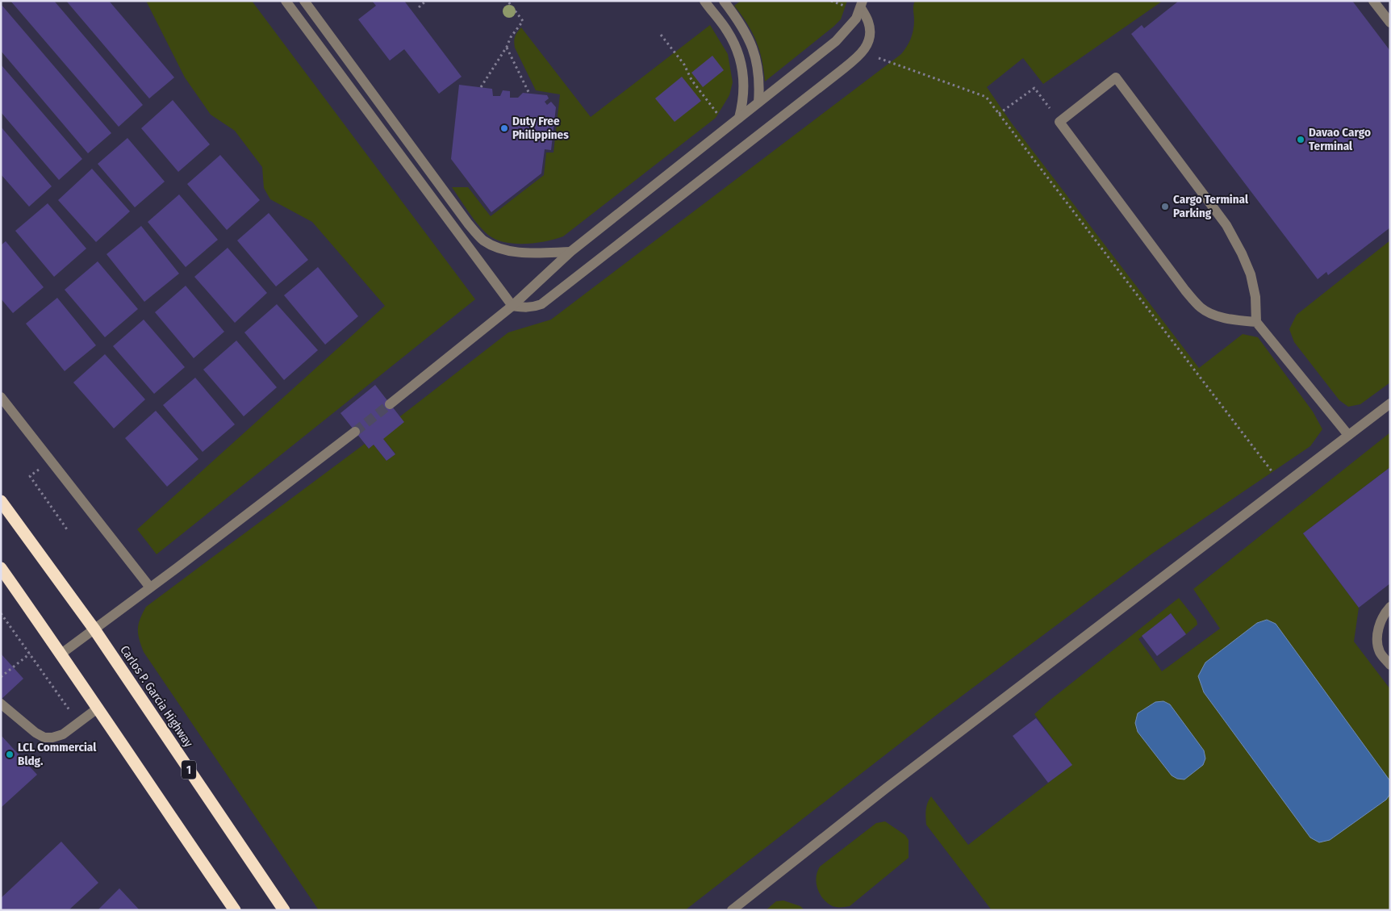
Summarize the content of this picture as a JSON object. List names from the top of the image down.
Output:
{
  "streets": {
    "highway": ["Carlos P. Garcia Highway", "1"]
  },
  "places": [
    "Duty Free Philippines",
    "Davao Cargo Terminal",
    "Cargo Terminal Parking",
    "LCL Commercial Bldg."
  ]
}
